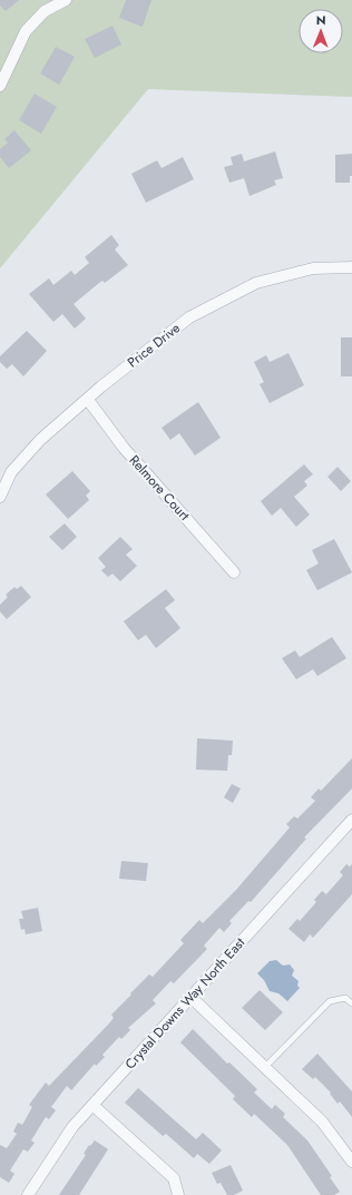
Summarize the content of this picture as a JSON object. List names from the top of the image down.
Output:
{
  "streets": {
    "street": ["Price Drive", "Relmore Court", "Crystal Downs Way North East"]
  },
  "crossings": [
    ["Price Drive", "Relmore Court"]
  ],
  "north": "top"
}
